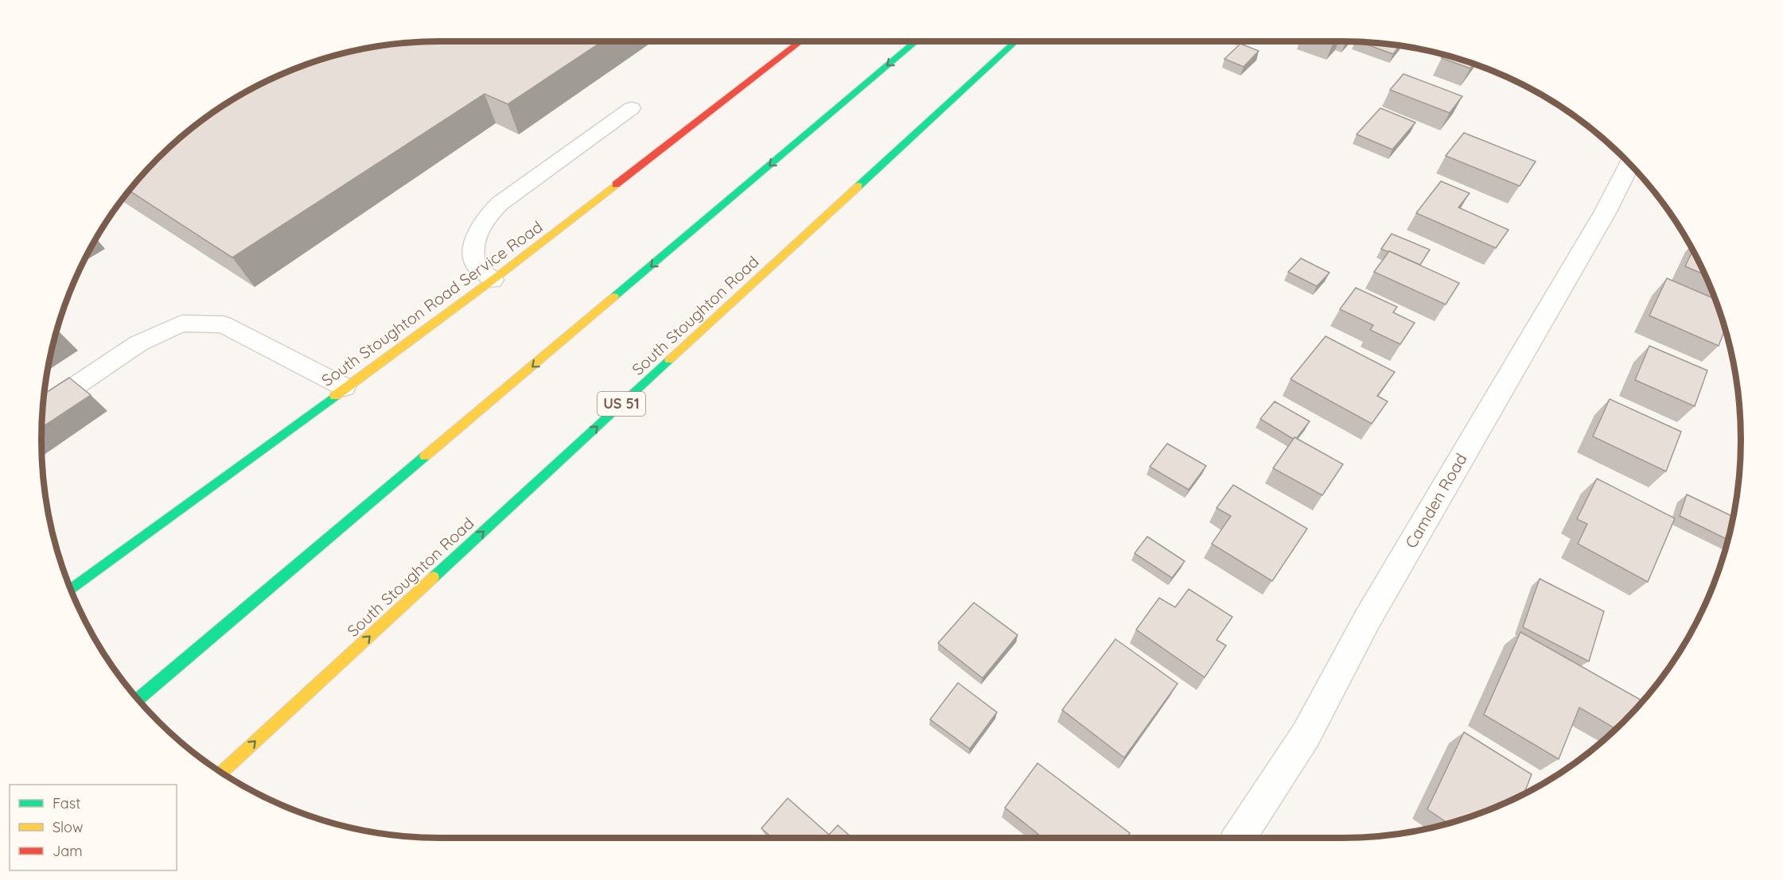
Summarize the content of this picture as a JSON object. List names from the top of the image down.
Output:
{
  "streets": {
    "main road": ["South Stoughton Road Service Road", "South Stoughton Road", "US 51"],
    "street": ["Camden Road"]
  },
  "legend": ["Fast", "Slow", "Jam"]
}
